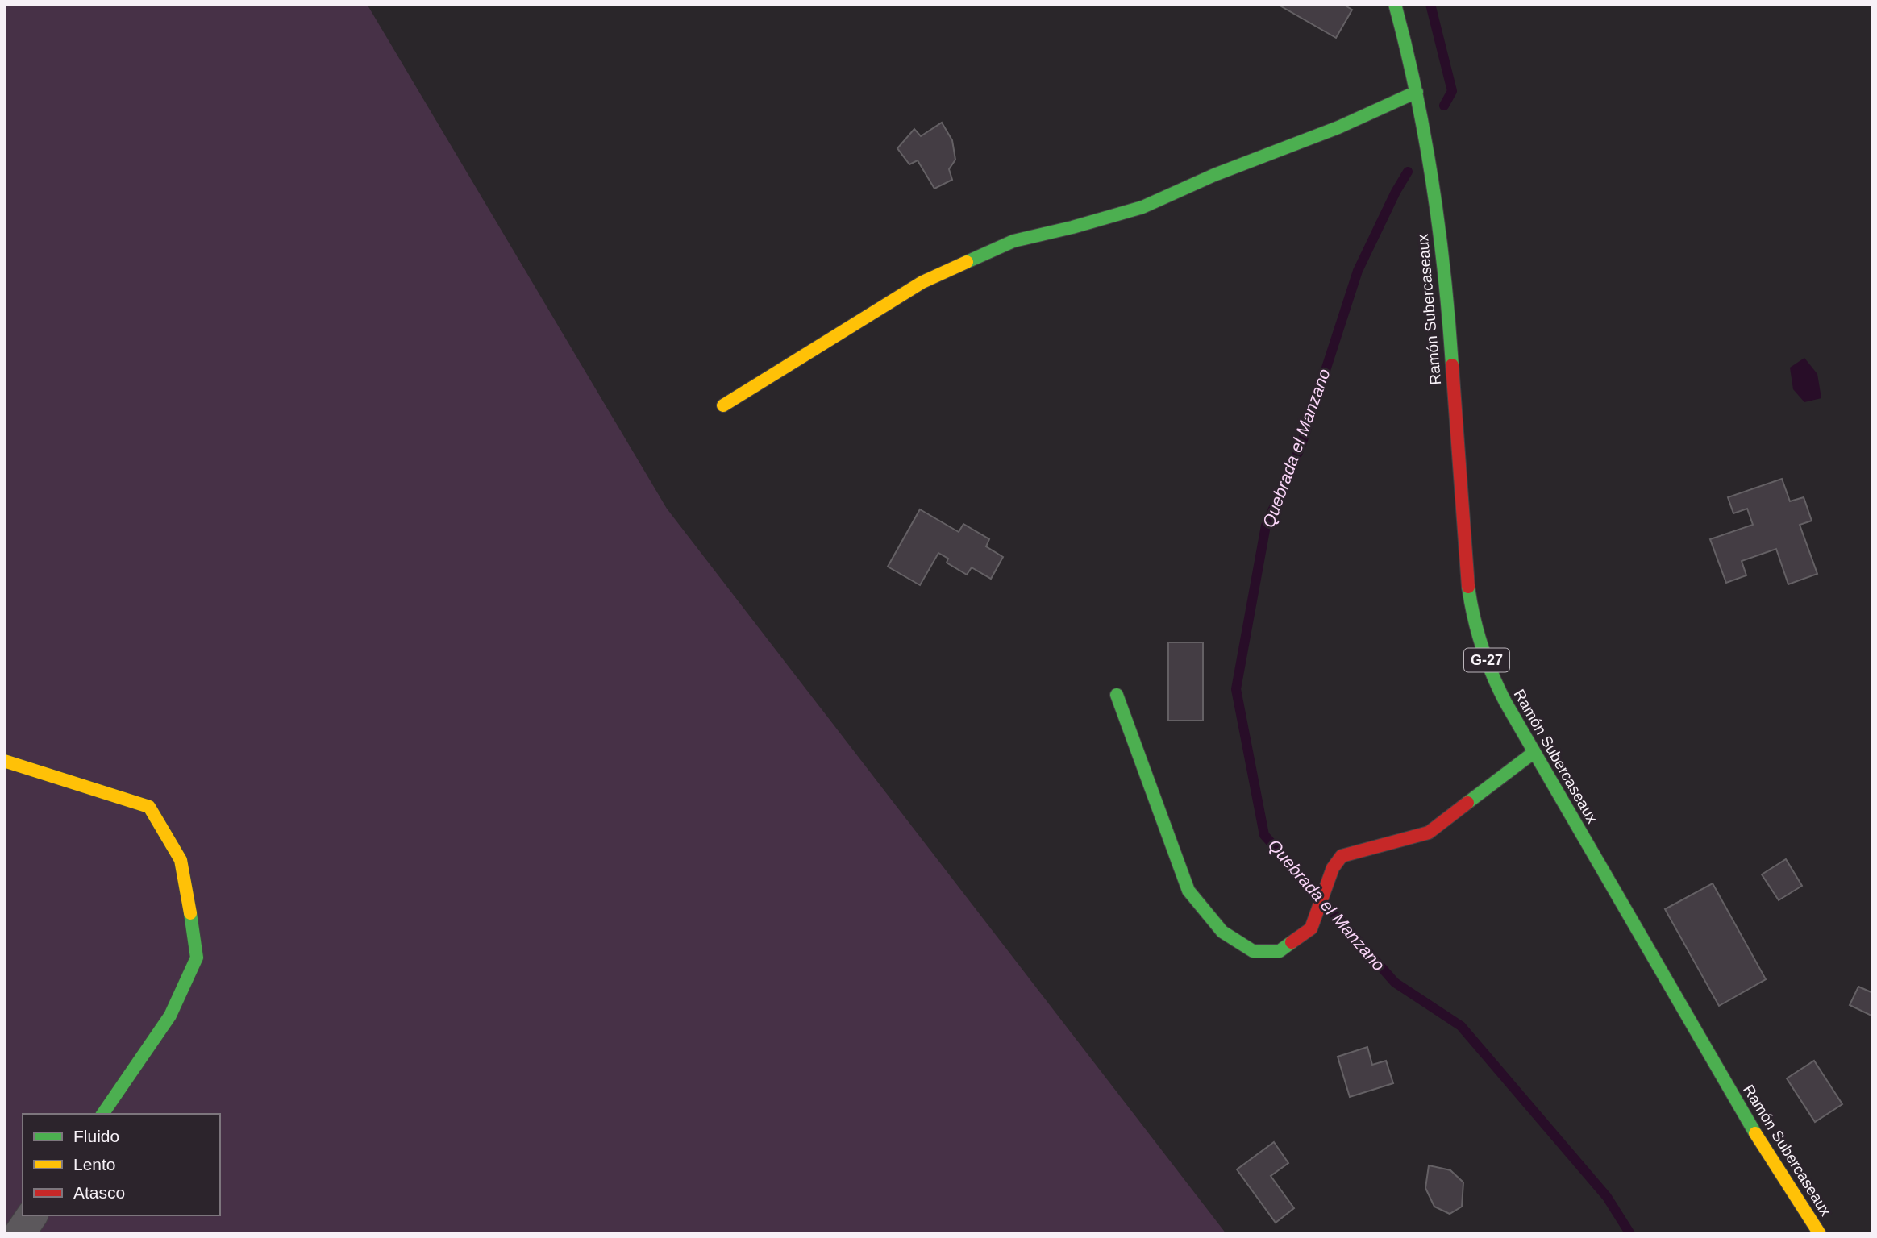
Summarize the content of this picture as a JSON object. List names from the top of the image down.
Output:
{
  "streets": {
    "street": ["Ramón Subercaseaux", "G-27"]
  },
  "water": ["Quebrada el Manzano"],
  "legend": ["Fluido", "Lento", "Atasco"]
}
